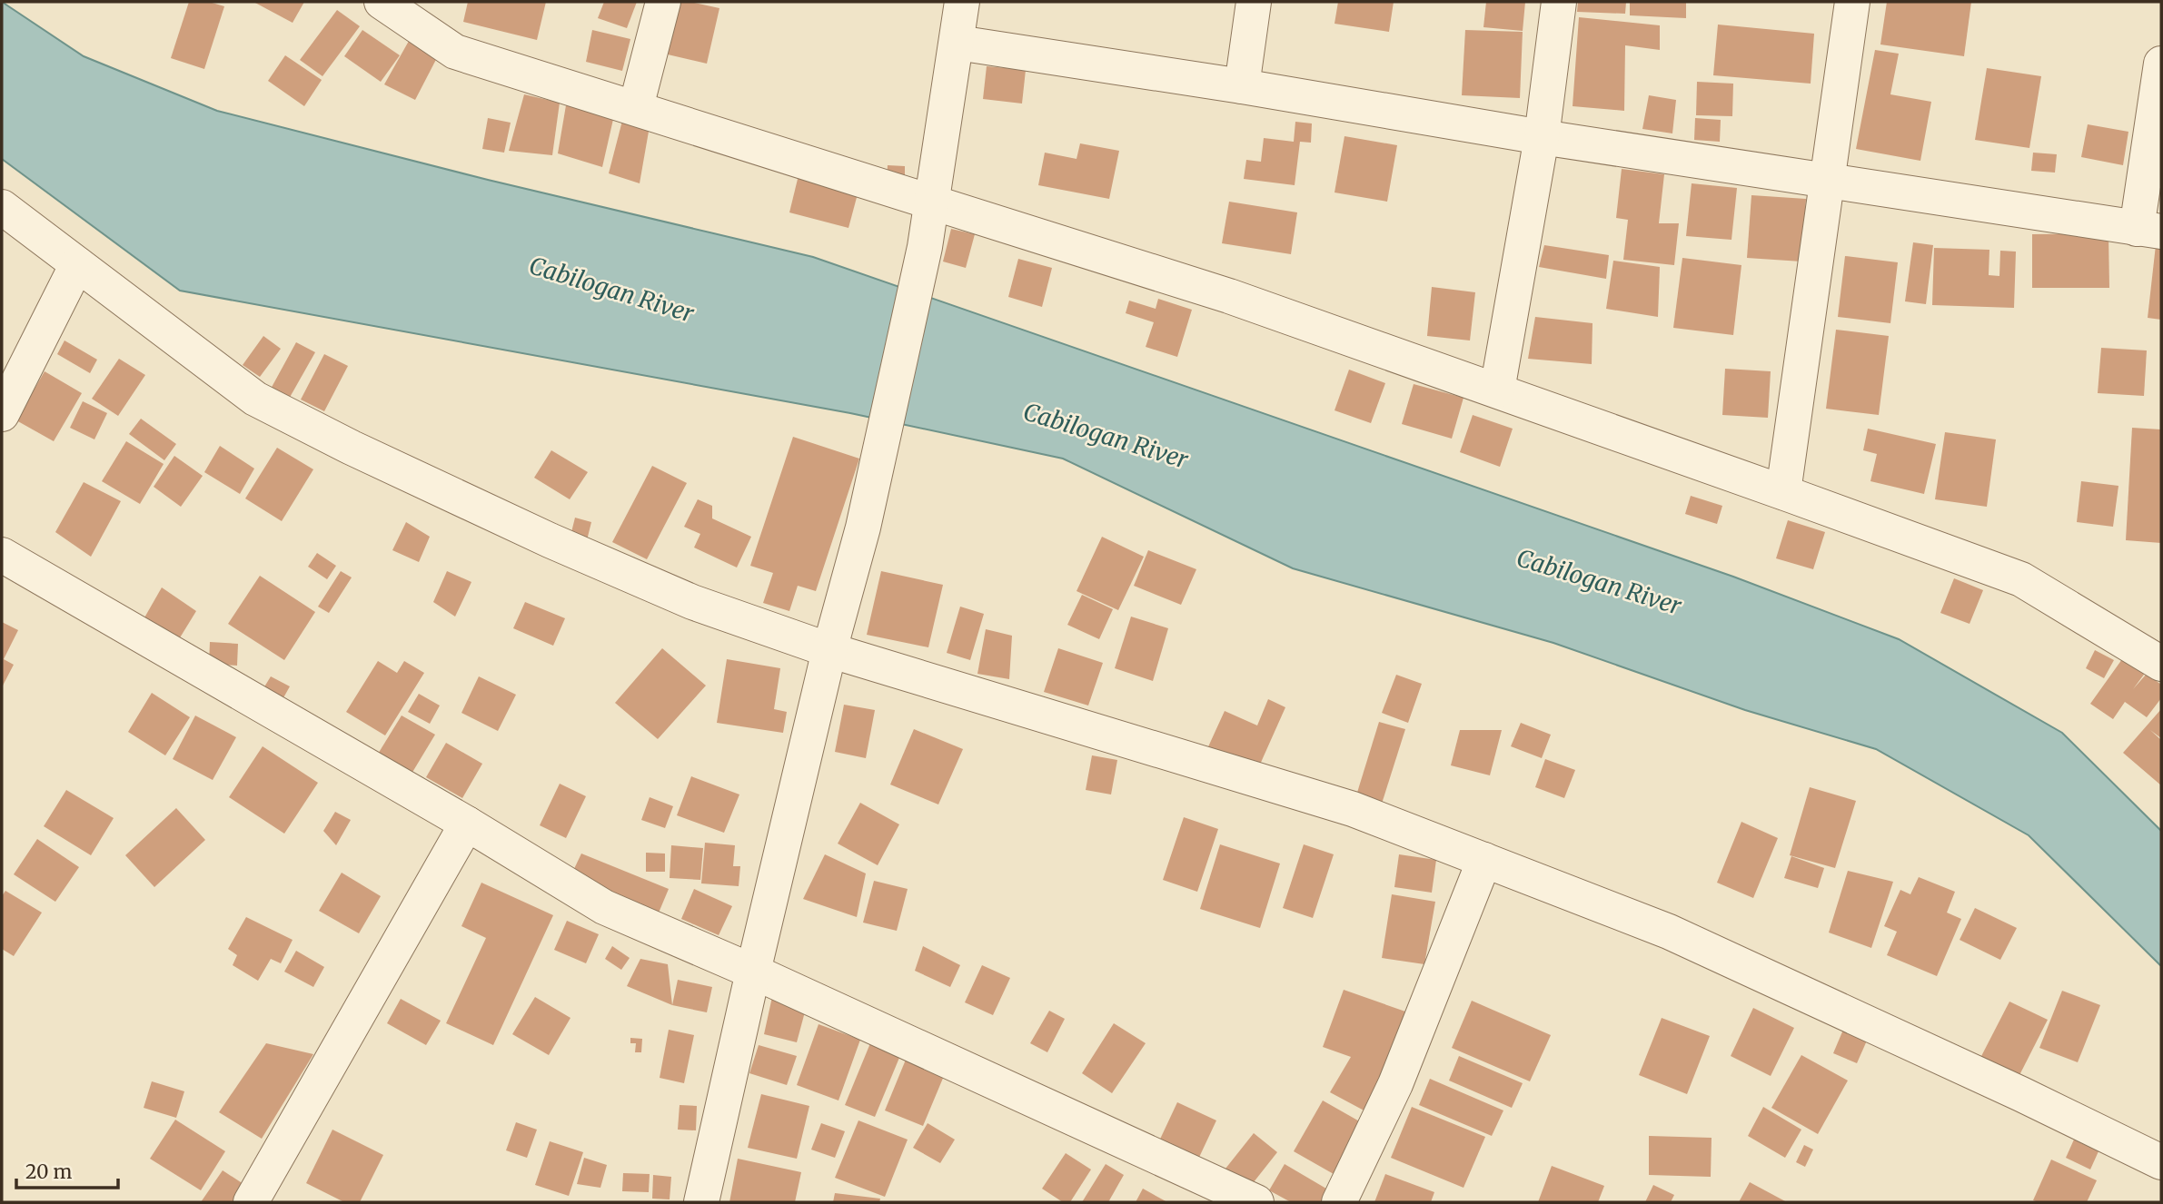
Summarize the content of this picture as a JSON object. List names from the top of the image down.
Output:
{
  "water": ["Cabilogan River"],
  "scale_bar": "20 m"
}
